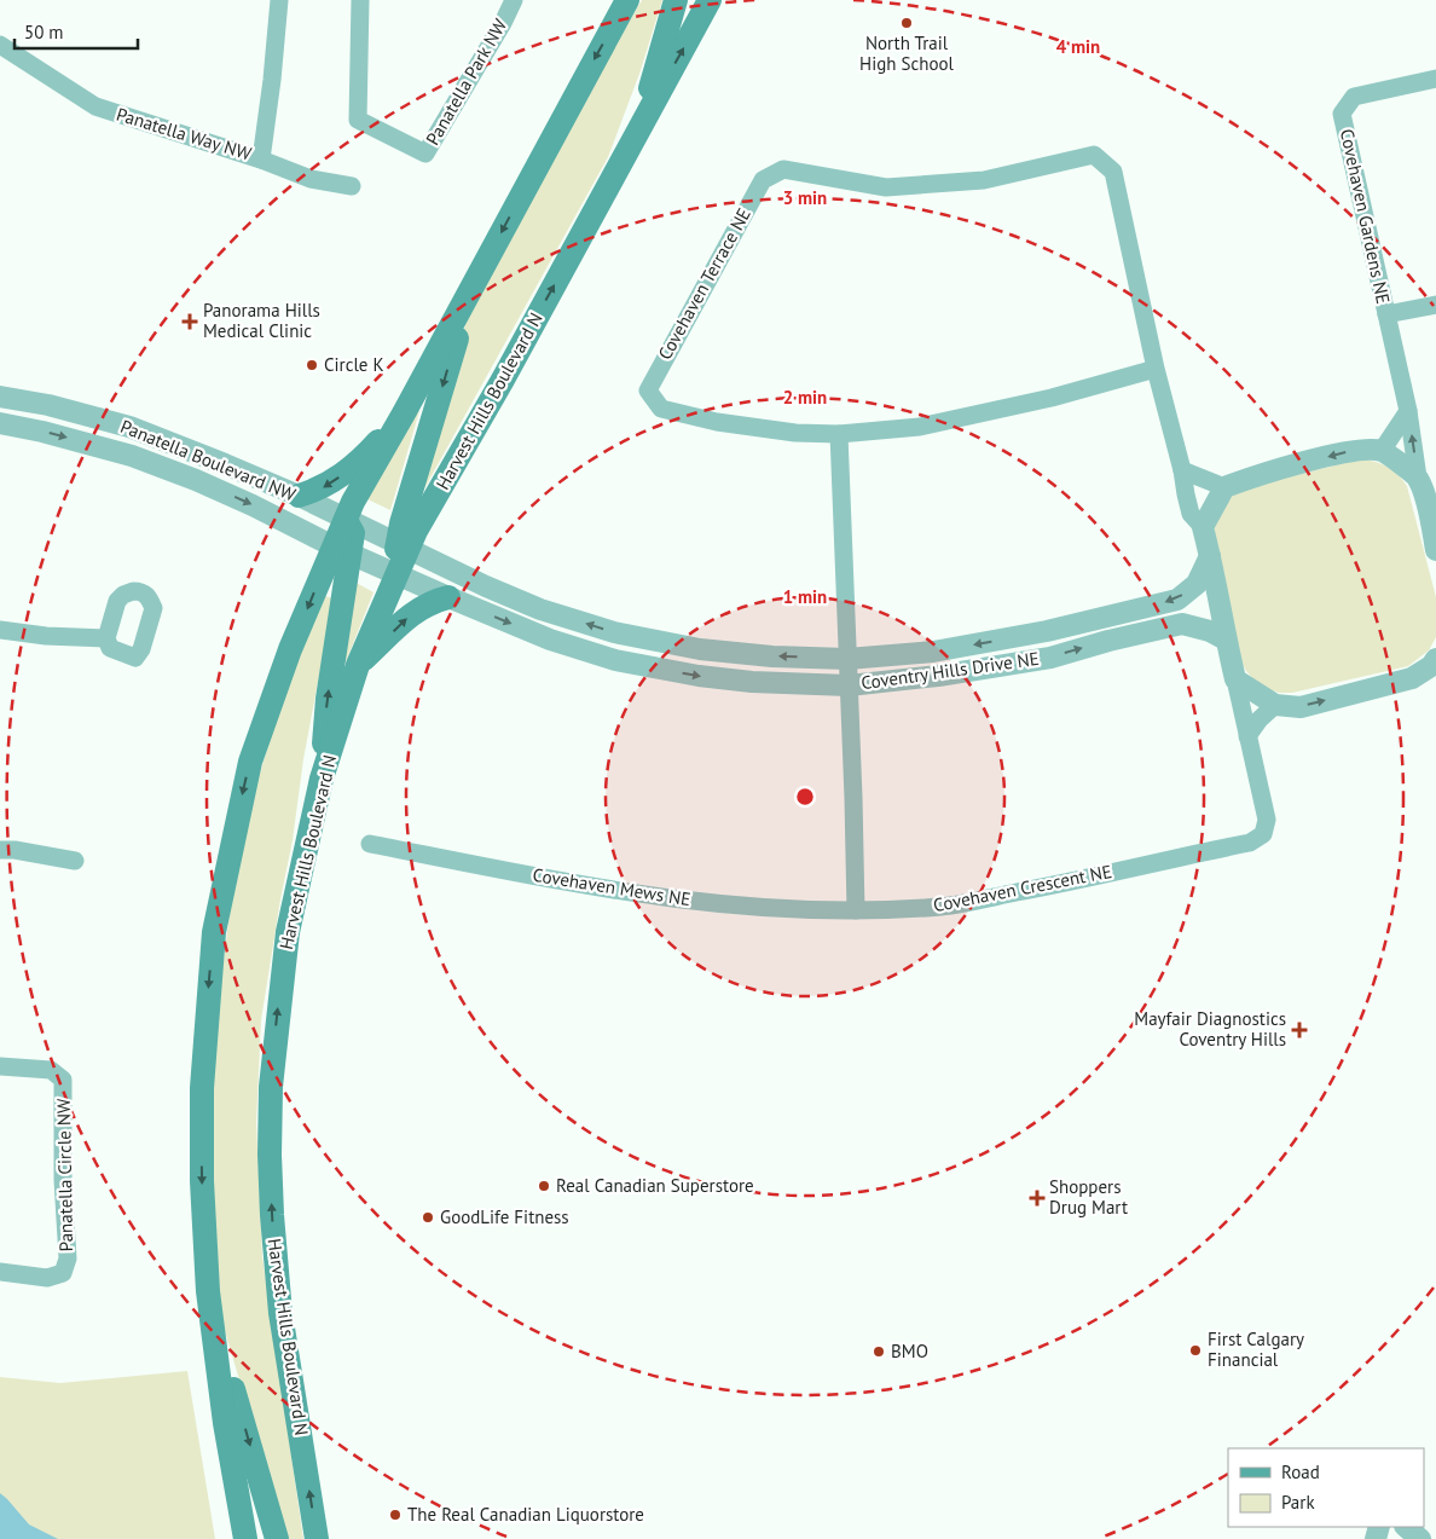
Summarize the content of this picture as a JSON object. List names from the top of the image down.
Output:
{
  "streets": {
    "main road": ["Harvest Hills Boulevard N"],
    "street": [
      "Panatella Park NW",
      "Panatella Way NW",
      "Covehaven Gardens NE",
      "Covehaven Terrace NE",
      "Panatella Boulevard NW",
      "Coventry Hills Drive NE",
      "Covehaven Mews NE",
      "Covehaven Crescent NE",
      "Panatella Circle NW"
    ]
  },
  "crossings": [
    ["Harvest Hills Boulevard N", "Panatella Boulevard NW"],
    ["Harvest Hills Boulevard N", "Coventry Hills Drive NE"],
    ["Panatella Boulevard NW", "Coventry Hills Drive NE"],
    ["Covehaven Mews NE", "Covehaven Crescent NE"]
  ],
  "places": {
    "other": [
      "North Trail High School",
      "Circle K",
      "Real Canadian Superstore",
      "GoodLife Fitness",
      "First Calgary Financial",
      "BMO",
      "The Real Canadian Liquorstore"
    ],
    "health": ["Panorama Hills Medical Clinic", "Mayfair Diagnostics Coventry Hills", "Shoppers Drug Mart"]
  },
  "legend": ["Road", "Park"],
  "scale_bar": "50 m",
  "rings": [
    "4 min",
    "3 min",
    "2 min",
    "1 min"
  ]
}
